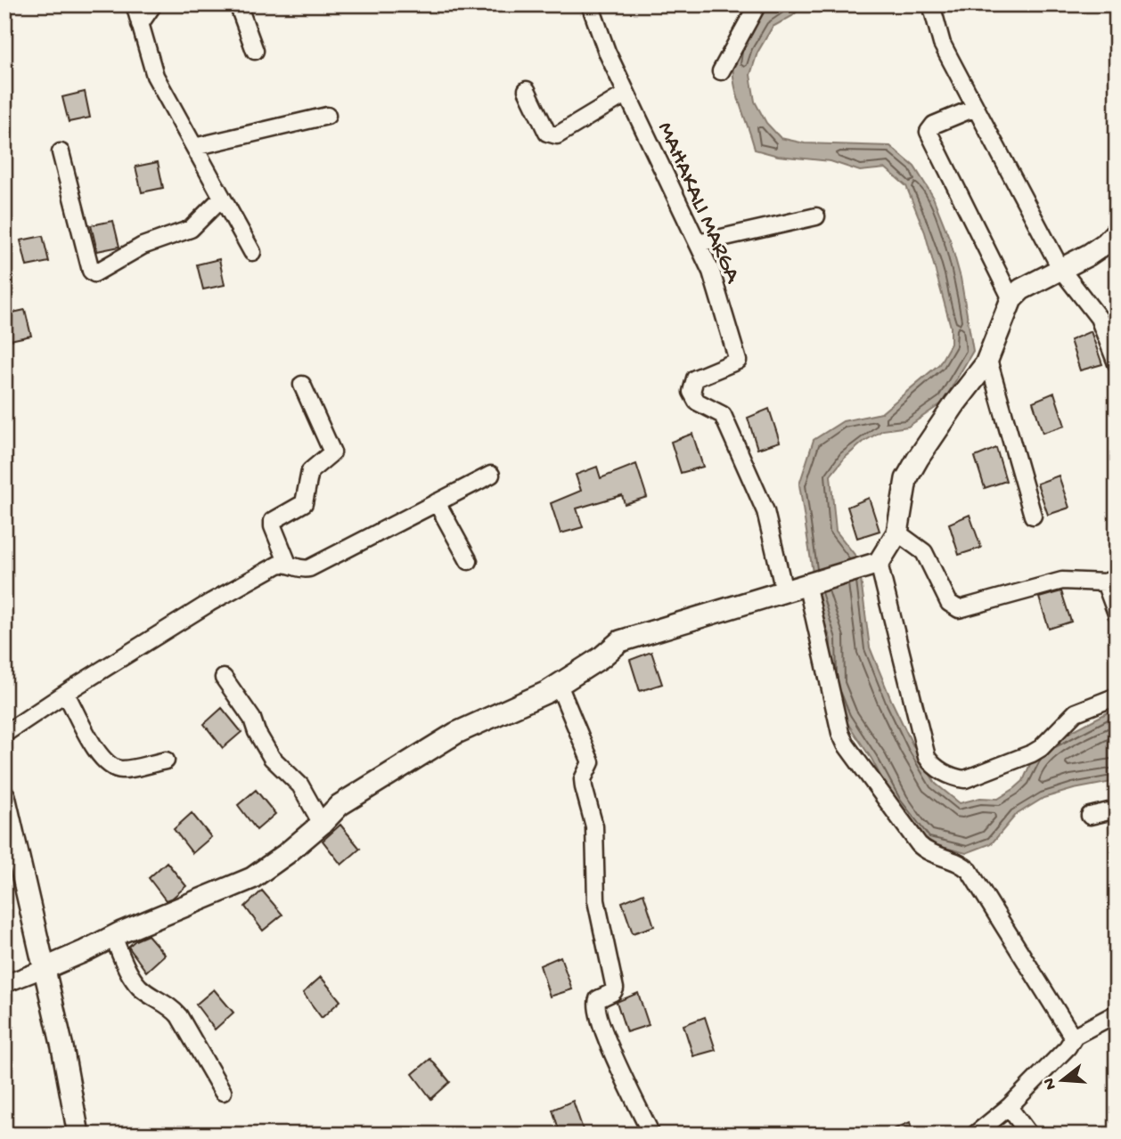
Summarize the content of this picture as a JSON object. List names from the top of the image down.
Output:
{
  "streets": {
    "street": ["MAHAKALI MARGA"]
  },
  "north": "left"
}
